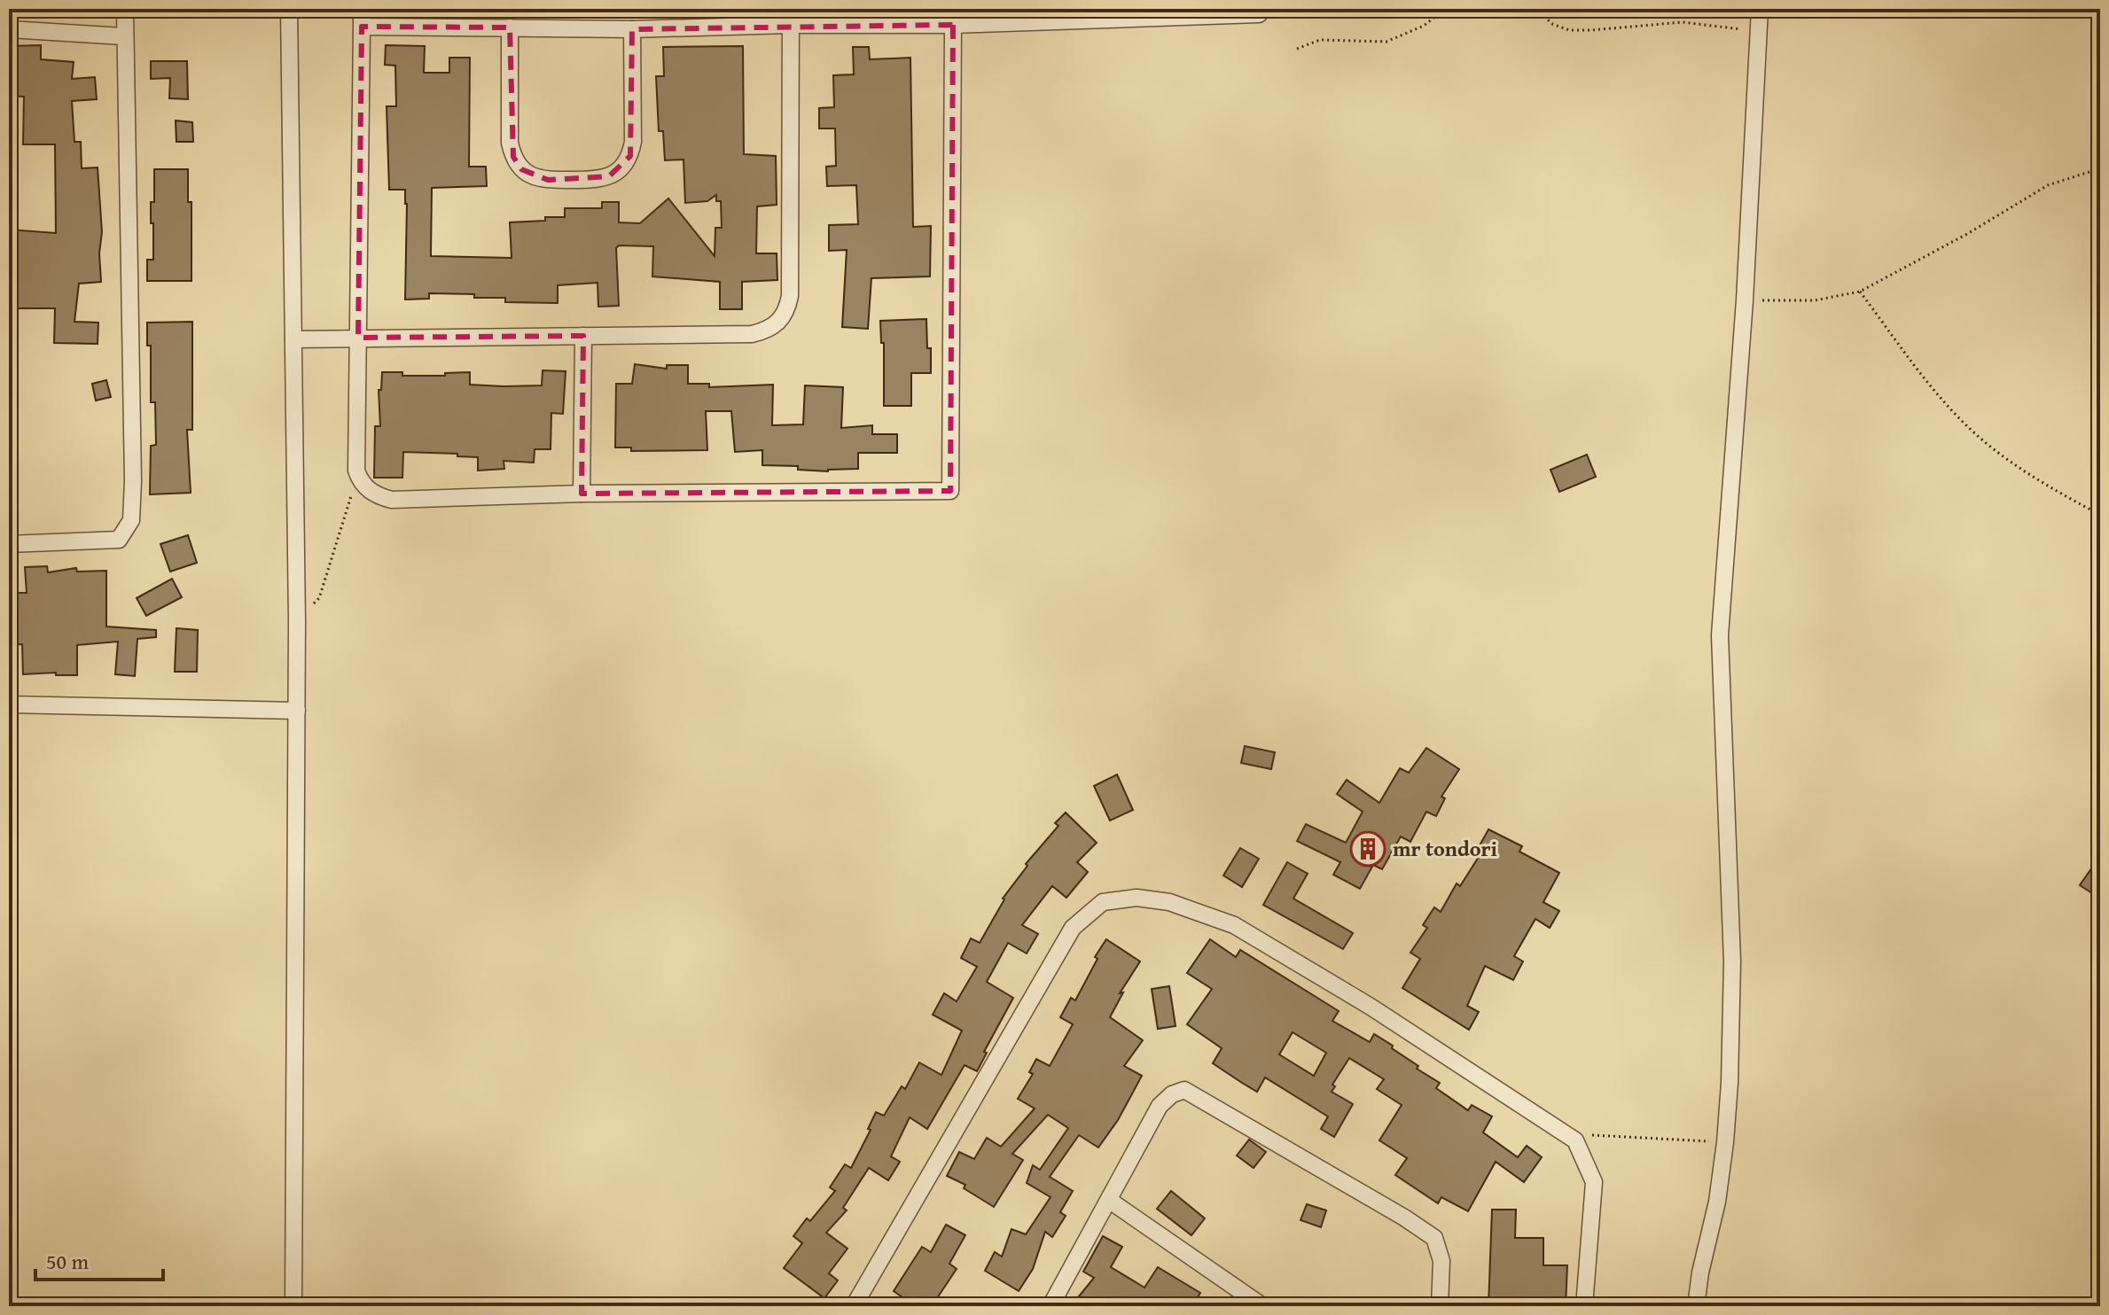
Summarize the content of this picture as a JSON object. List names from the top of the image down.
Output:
{
  "places": {
    "building": ["mr tondori"]
  },
  "scale_bar": "50 m"
}
